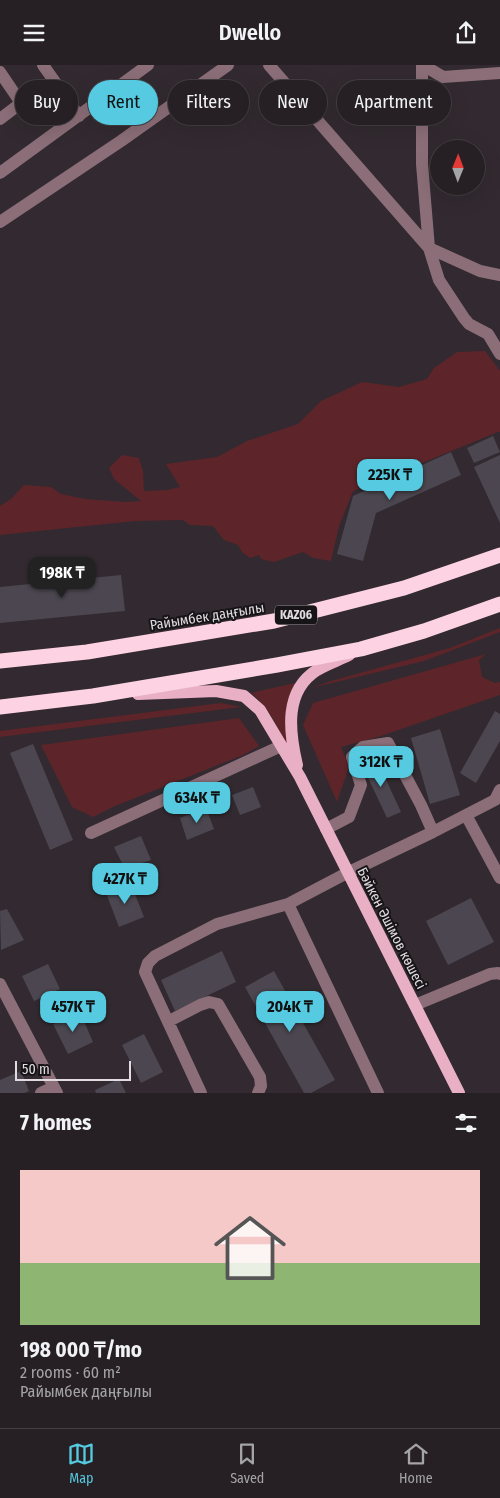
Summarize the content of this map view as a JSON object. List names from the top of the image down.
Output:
{
  "streets": {
    "highway": ["KАZ06", "Райымбек даңғылы"],
    "main road": ["Бәйкен Әшімов көшесі"]
  },
  "scale_bar": "50 m",
  "north": "top",
  "page": {
    "header": "Dwello",
    "chip": [
      "Buy",
      "Rent",
      "Filters",
      "New",
      "Apartment"
    ],
    "price": [
      "225K ₸",
      "198K ₸",
      "312K ₸",
      "634K ₸",
      "427K ₸",
      "457K ₸",
      "204K ₸"
    ],
    "scale": "50 m",
    "heading": "7 homes",
    "list": [
      {
        "name": "198 000 ₸/mo",
        "note": "2 rooms · 60 m² · Райымбек даңғылы"
      }
    ],
    "tabs": ["Map", "Saved", "Home"]
  }
}
